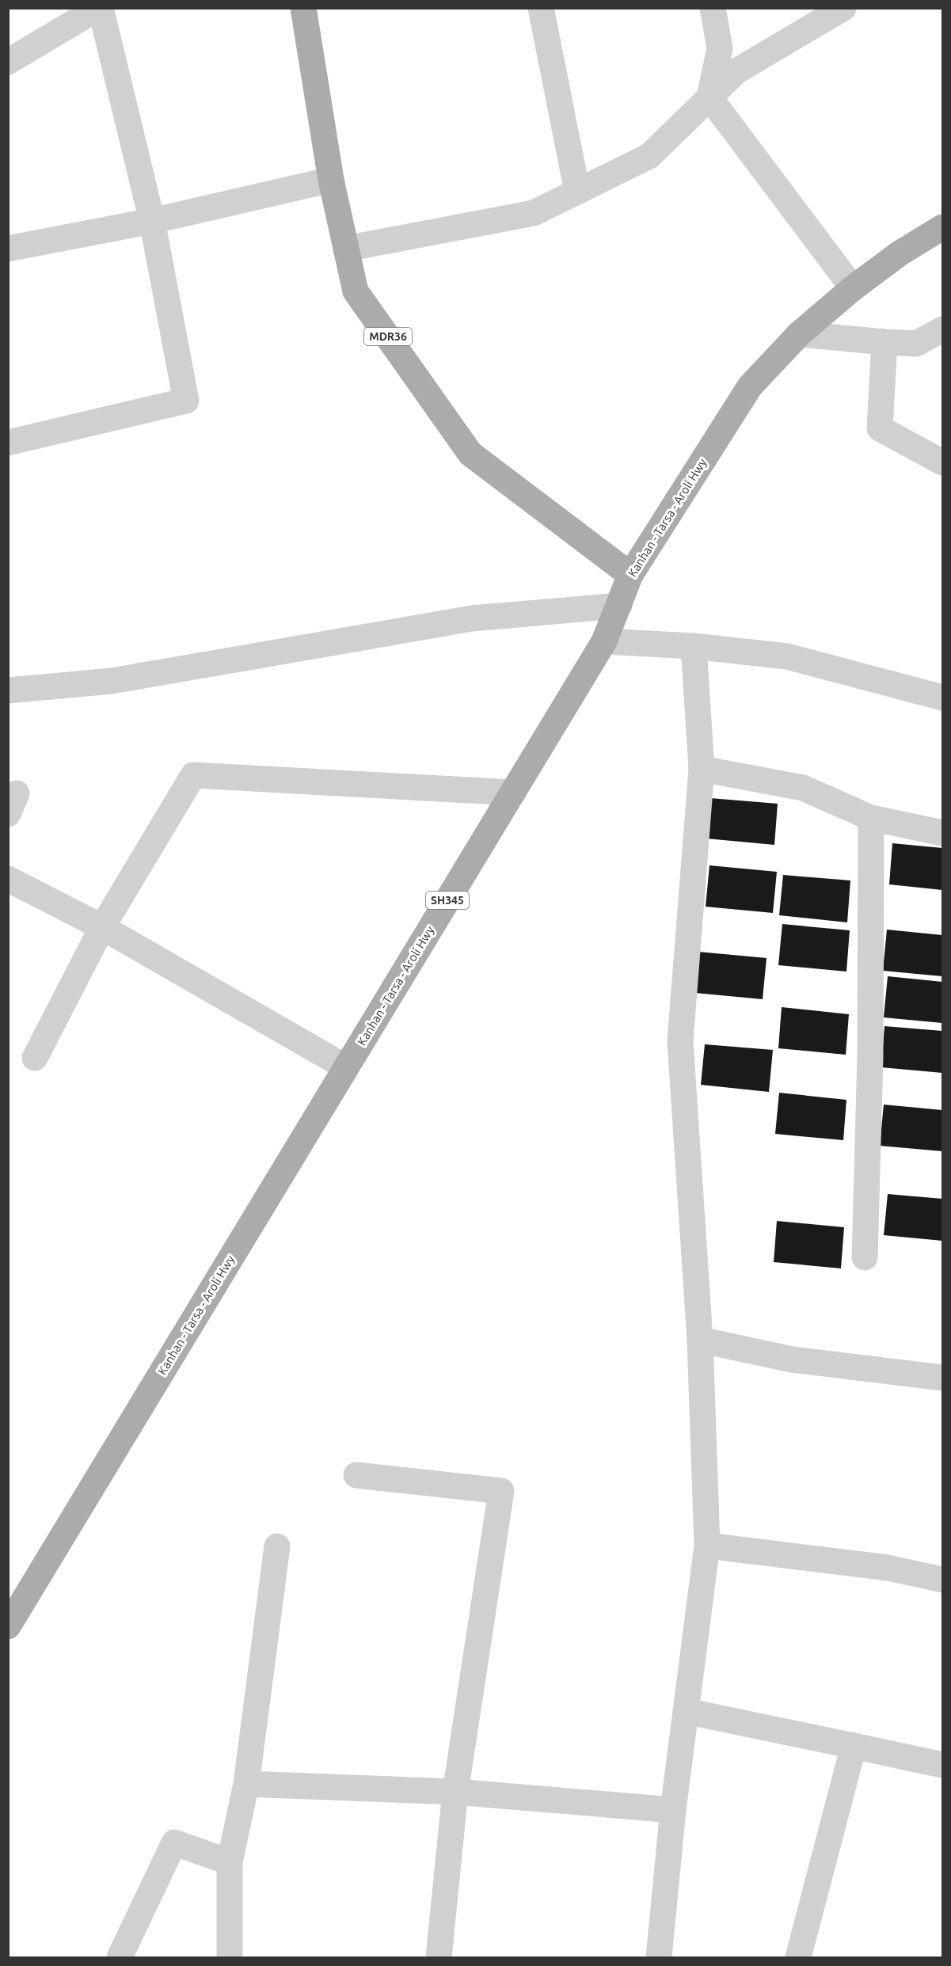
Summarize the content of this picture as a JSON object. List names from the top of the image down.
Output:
{
  "streets": {
    "main road": ["MDR36", "Kanhan - Tarsa - Aroli Hwy", "SH345"]
  },
  "crossings": [
    ["MDR36", "Kanhan - Tarsa - Aroli Hwy"]
  ]
}
